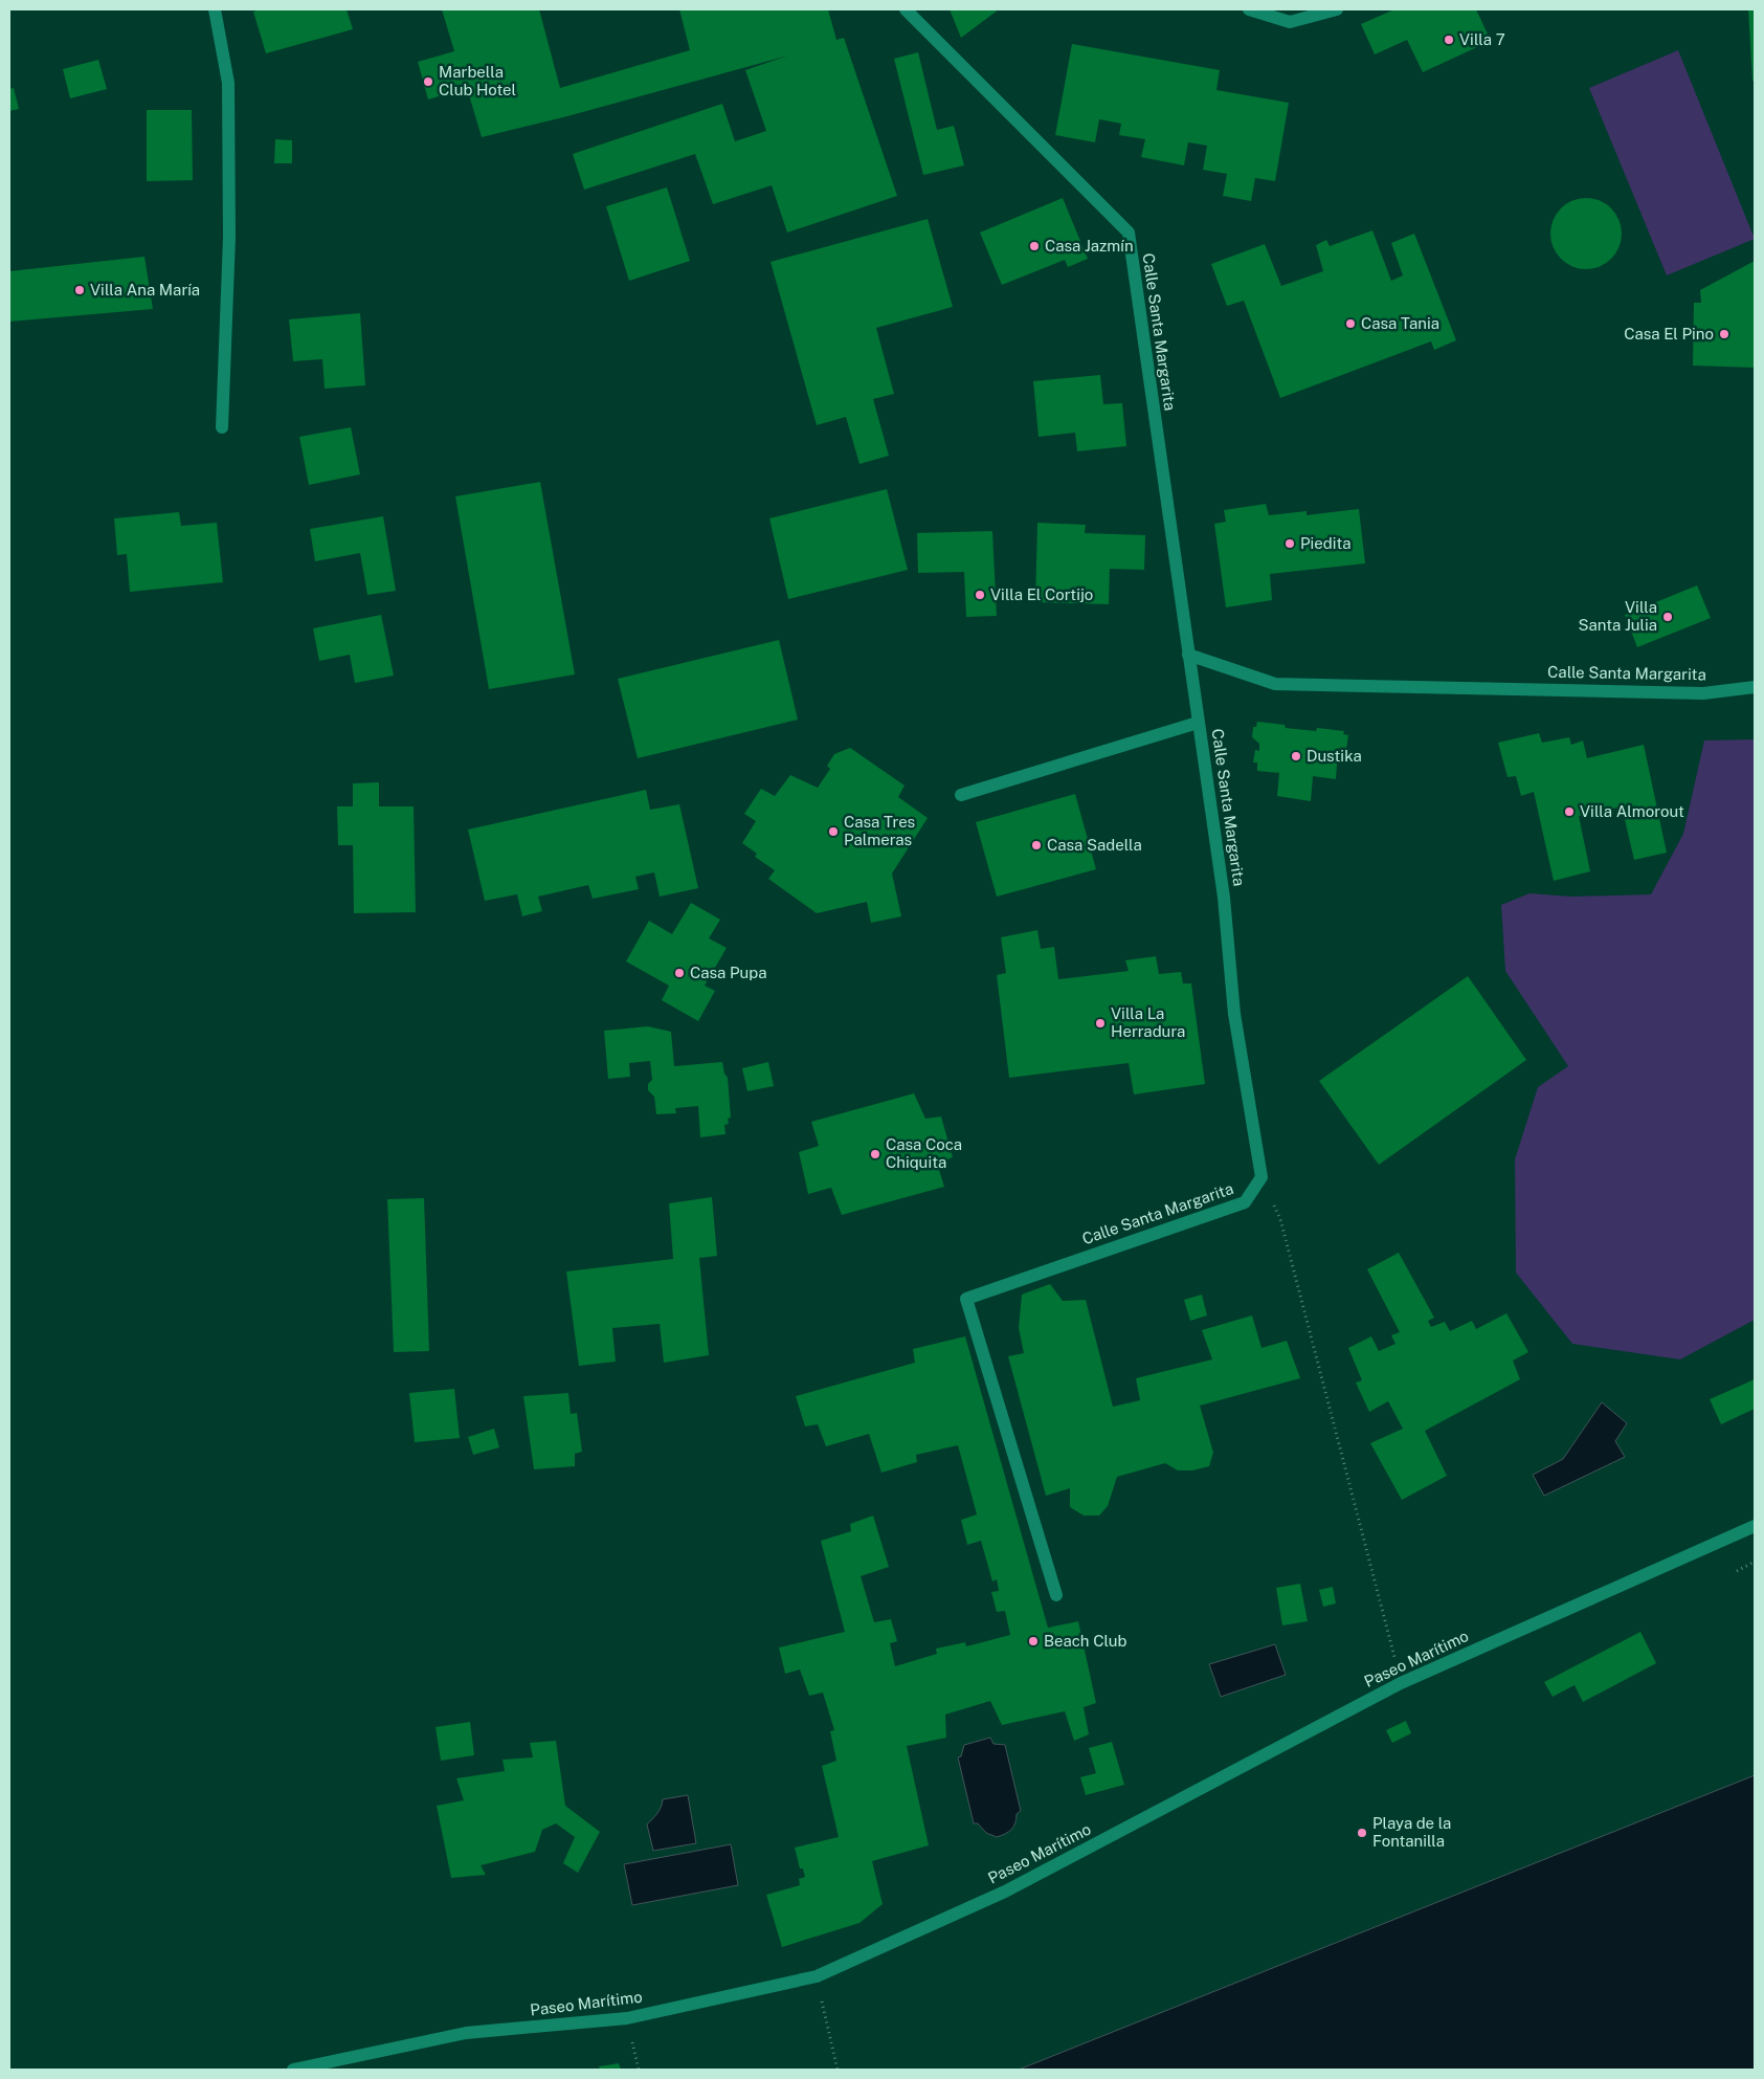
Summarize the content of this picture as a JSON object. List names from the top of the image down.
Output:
{
  "streets": {
    "street": ["Calle Santa Margarita", "Paseo Marítimo"]
  },
  "places": [
    "Villa 7",
    "Marbella Club Hotel",
    "Casa Jazmín",
    "Villa Ana María",
    "Casa Tania",
    "Casa El Pino",
    "Piedita",
    "Villa El Cortijo",
    "Villa Santa Julia",
    "Dustika",
    "Villa Almorout",
    "Casa Tres Palmeras",
    "Casa Sadella",
    "Casa Pupa",
    "Villa La Herradura",
    "Casa Coca Chiquita",
    "Beach Club",
    "Playa de la Fontanilla"
  ]
}
